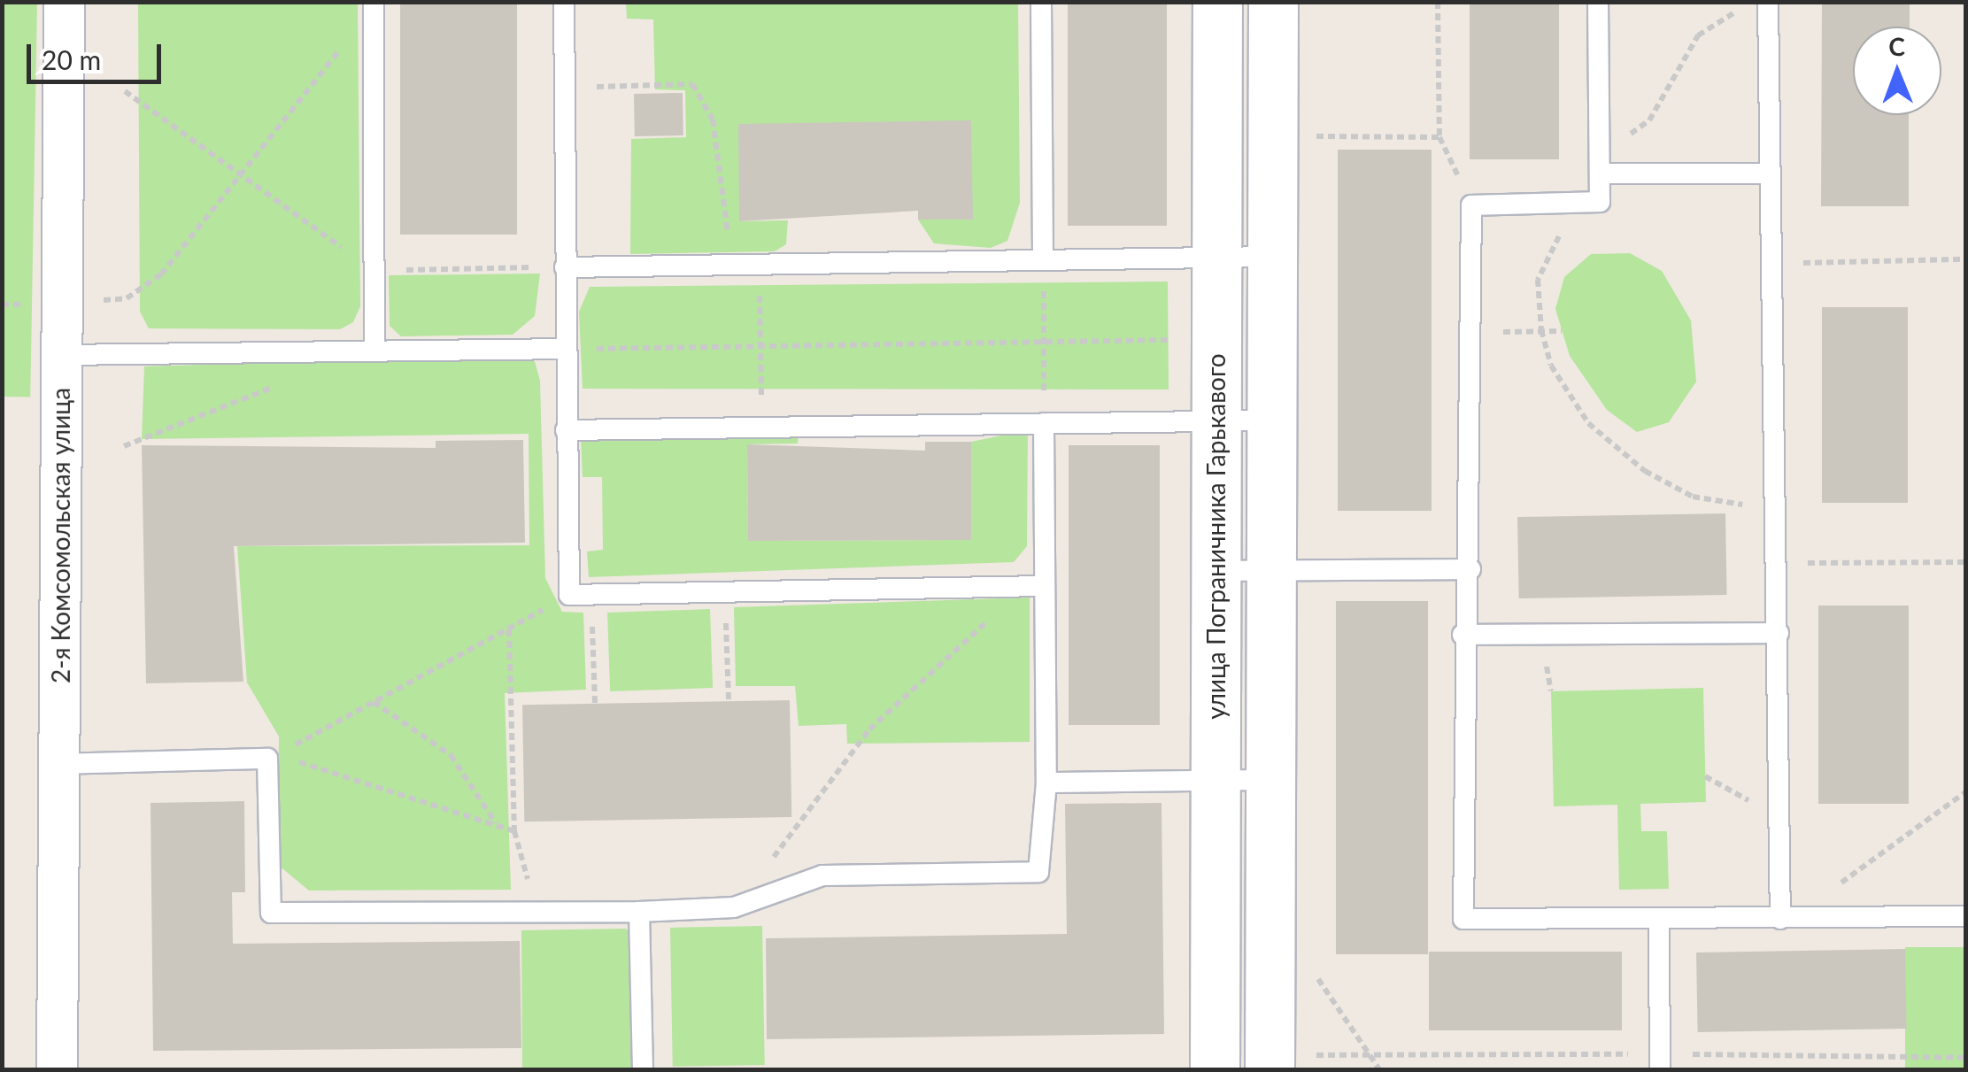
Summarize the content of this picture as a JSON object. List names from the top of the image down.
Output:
{
  "streets": {
    "street": ["2-я Комсомольская улица", "улица Пограничника Гарькавого"]
  },
  "scale_bar": "20 m",
  "north": "top"
}
